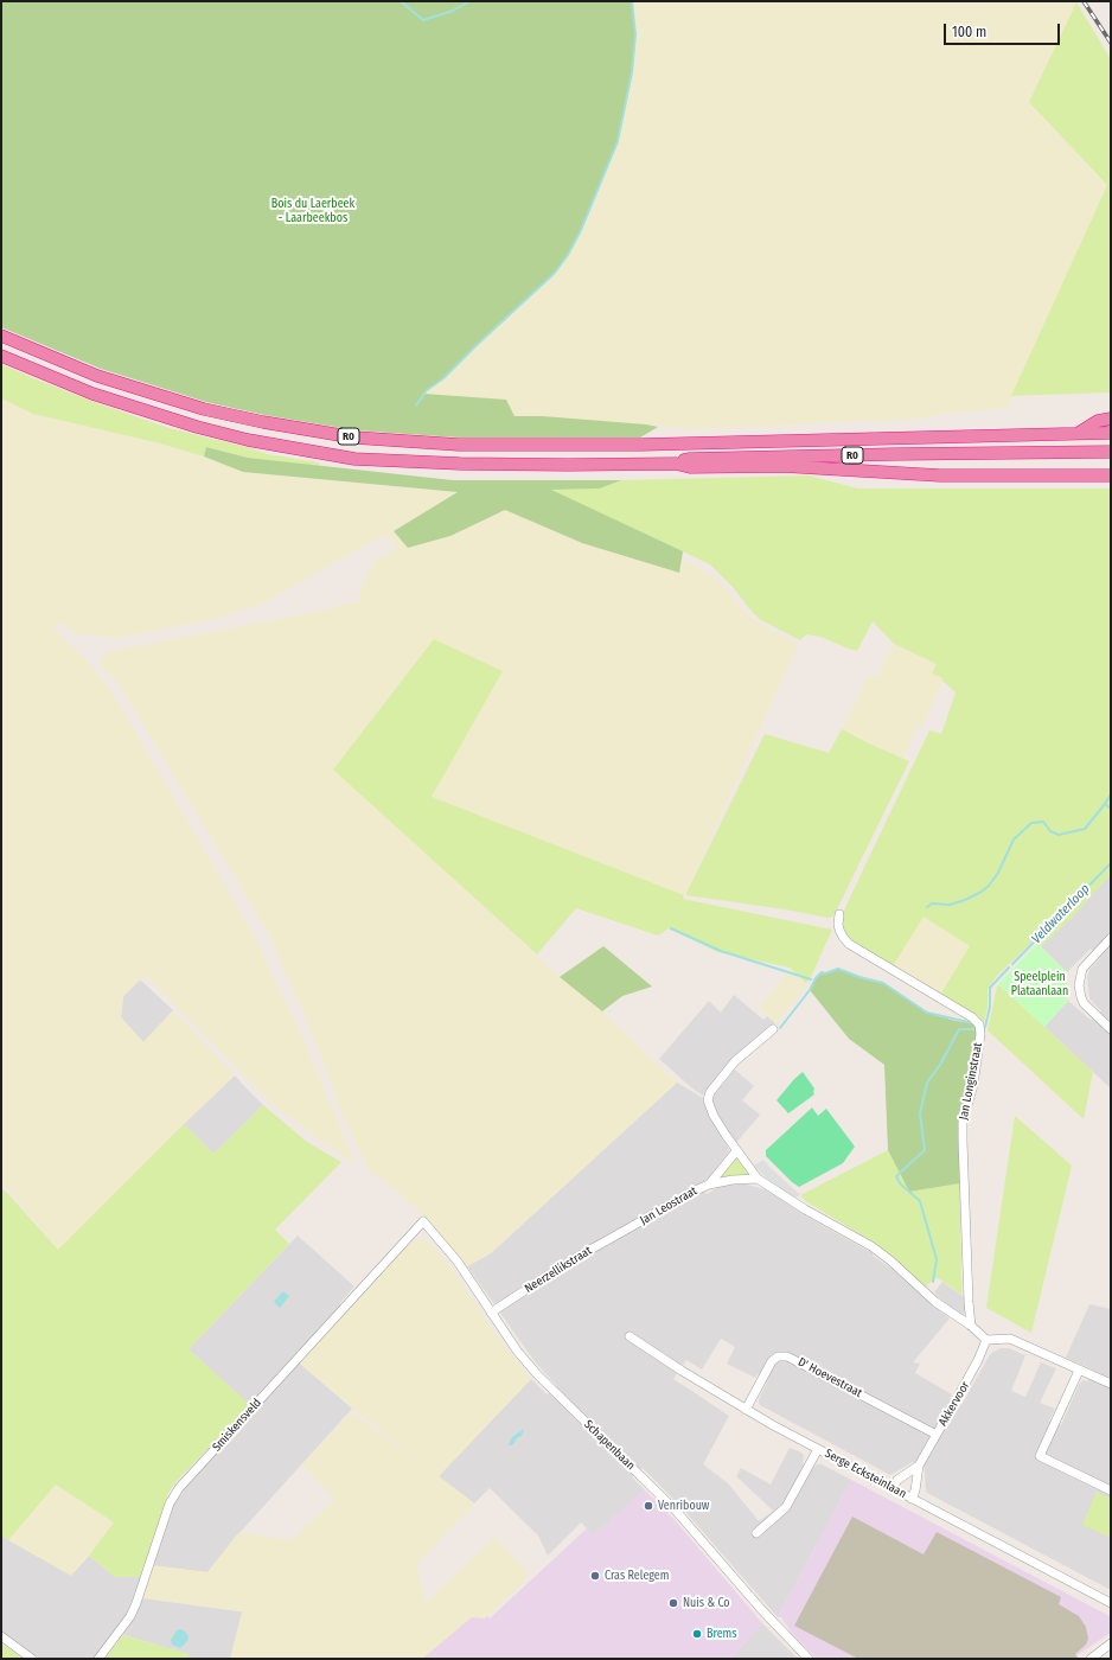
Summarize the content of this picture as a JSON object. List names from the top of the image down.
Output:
{
  "streets": {
    "highway": ["R0"],
    "street": [
      "Jan Longinstraat",
      "Jan Leostraat",
      "Neerzellikstraat",
      "D' Hoevestraat",
      "Akkervoor",
      "Smiskensveld",
      "Schapenbaan",
      "Serge Ecksteinlaan"
    ]
  },
  "crossings": [
    ["Jan Leostraat", "Neerzellikstraat"],
    ["Neerzellikstraat", "Schapenbaan"],
    ["D' Hoevestraat", "Akkervoor"],
    ["D' Hoevestraat", "Serge Ecksteinlaan"],
    ["Akkervoor", "Serge Ecksteinlaan"],
    ["Smiskensveld", "Schapenbaan"]
  ],
  "water": ["Veldwaterloop"],
  "parks": ["Bois du Laerbeek - Laarbeekbos", "Speelplein Plataanlaan"],
  "places": [
    "Venribouw",
    "Cras Relegem",
    "Nuis & Co",
    "Brems"
  ],
  "scale_bar": "100 m"
}
